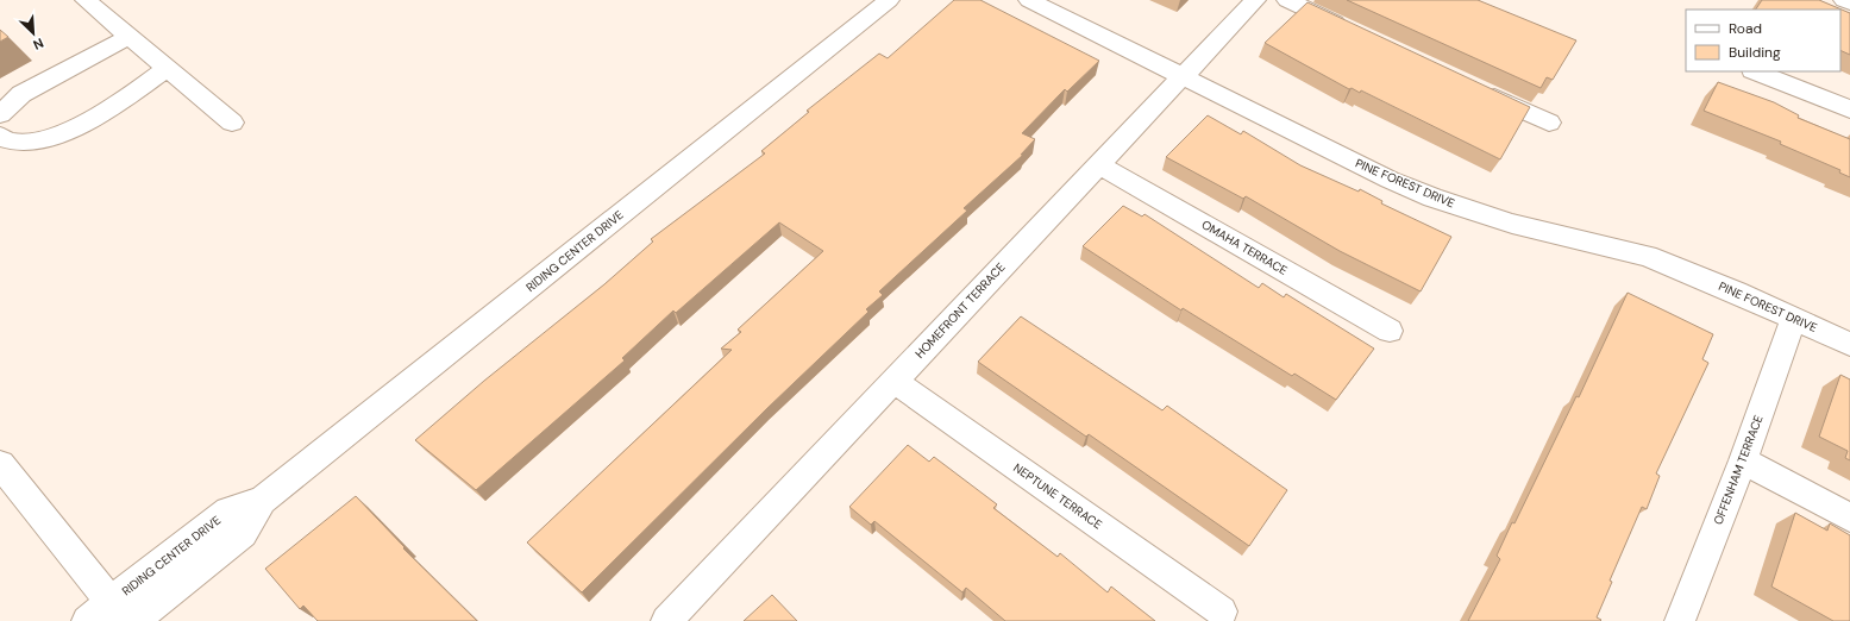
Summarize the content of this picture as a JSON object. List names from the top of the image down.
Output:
{
  "streets": {
    "street": [
      "PINE FOREST DRIVE",
      "OMAHA TERRACE",
      "RIDING CENTER DRIVE",
      "HOMEFRONT TERRACE",
      "OFFENHAM TERRACE",
      "NEPTUNE TERRACE"
    ]
  },
  "crossings": [
    ["PINE FOREST DRIVE", "HOMEFRONT TERRACE"],
    ["PINE FOREST DRIVE", "OFFENHAM TERRACE"],
    ["OMAHA TERRACE", "HOMEFRONT TERRACE"],
    ["HOMEFRONT TERRACE", "NEPTUNE TERRACE"]
  ],
  "legend": ["Road", "Building"],
  "north": "bottom right"
}
